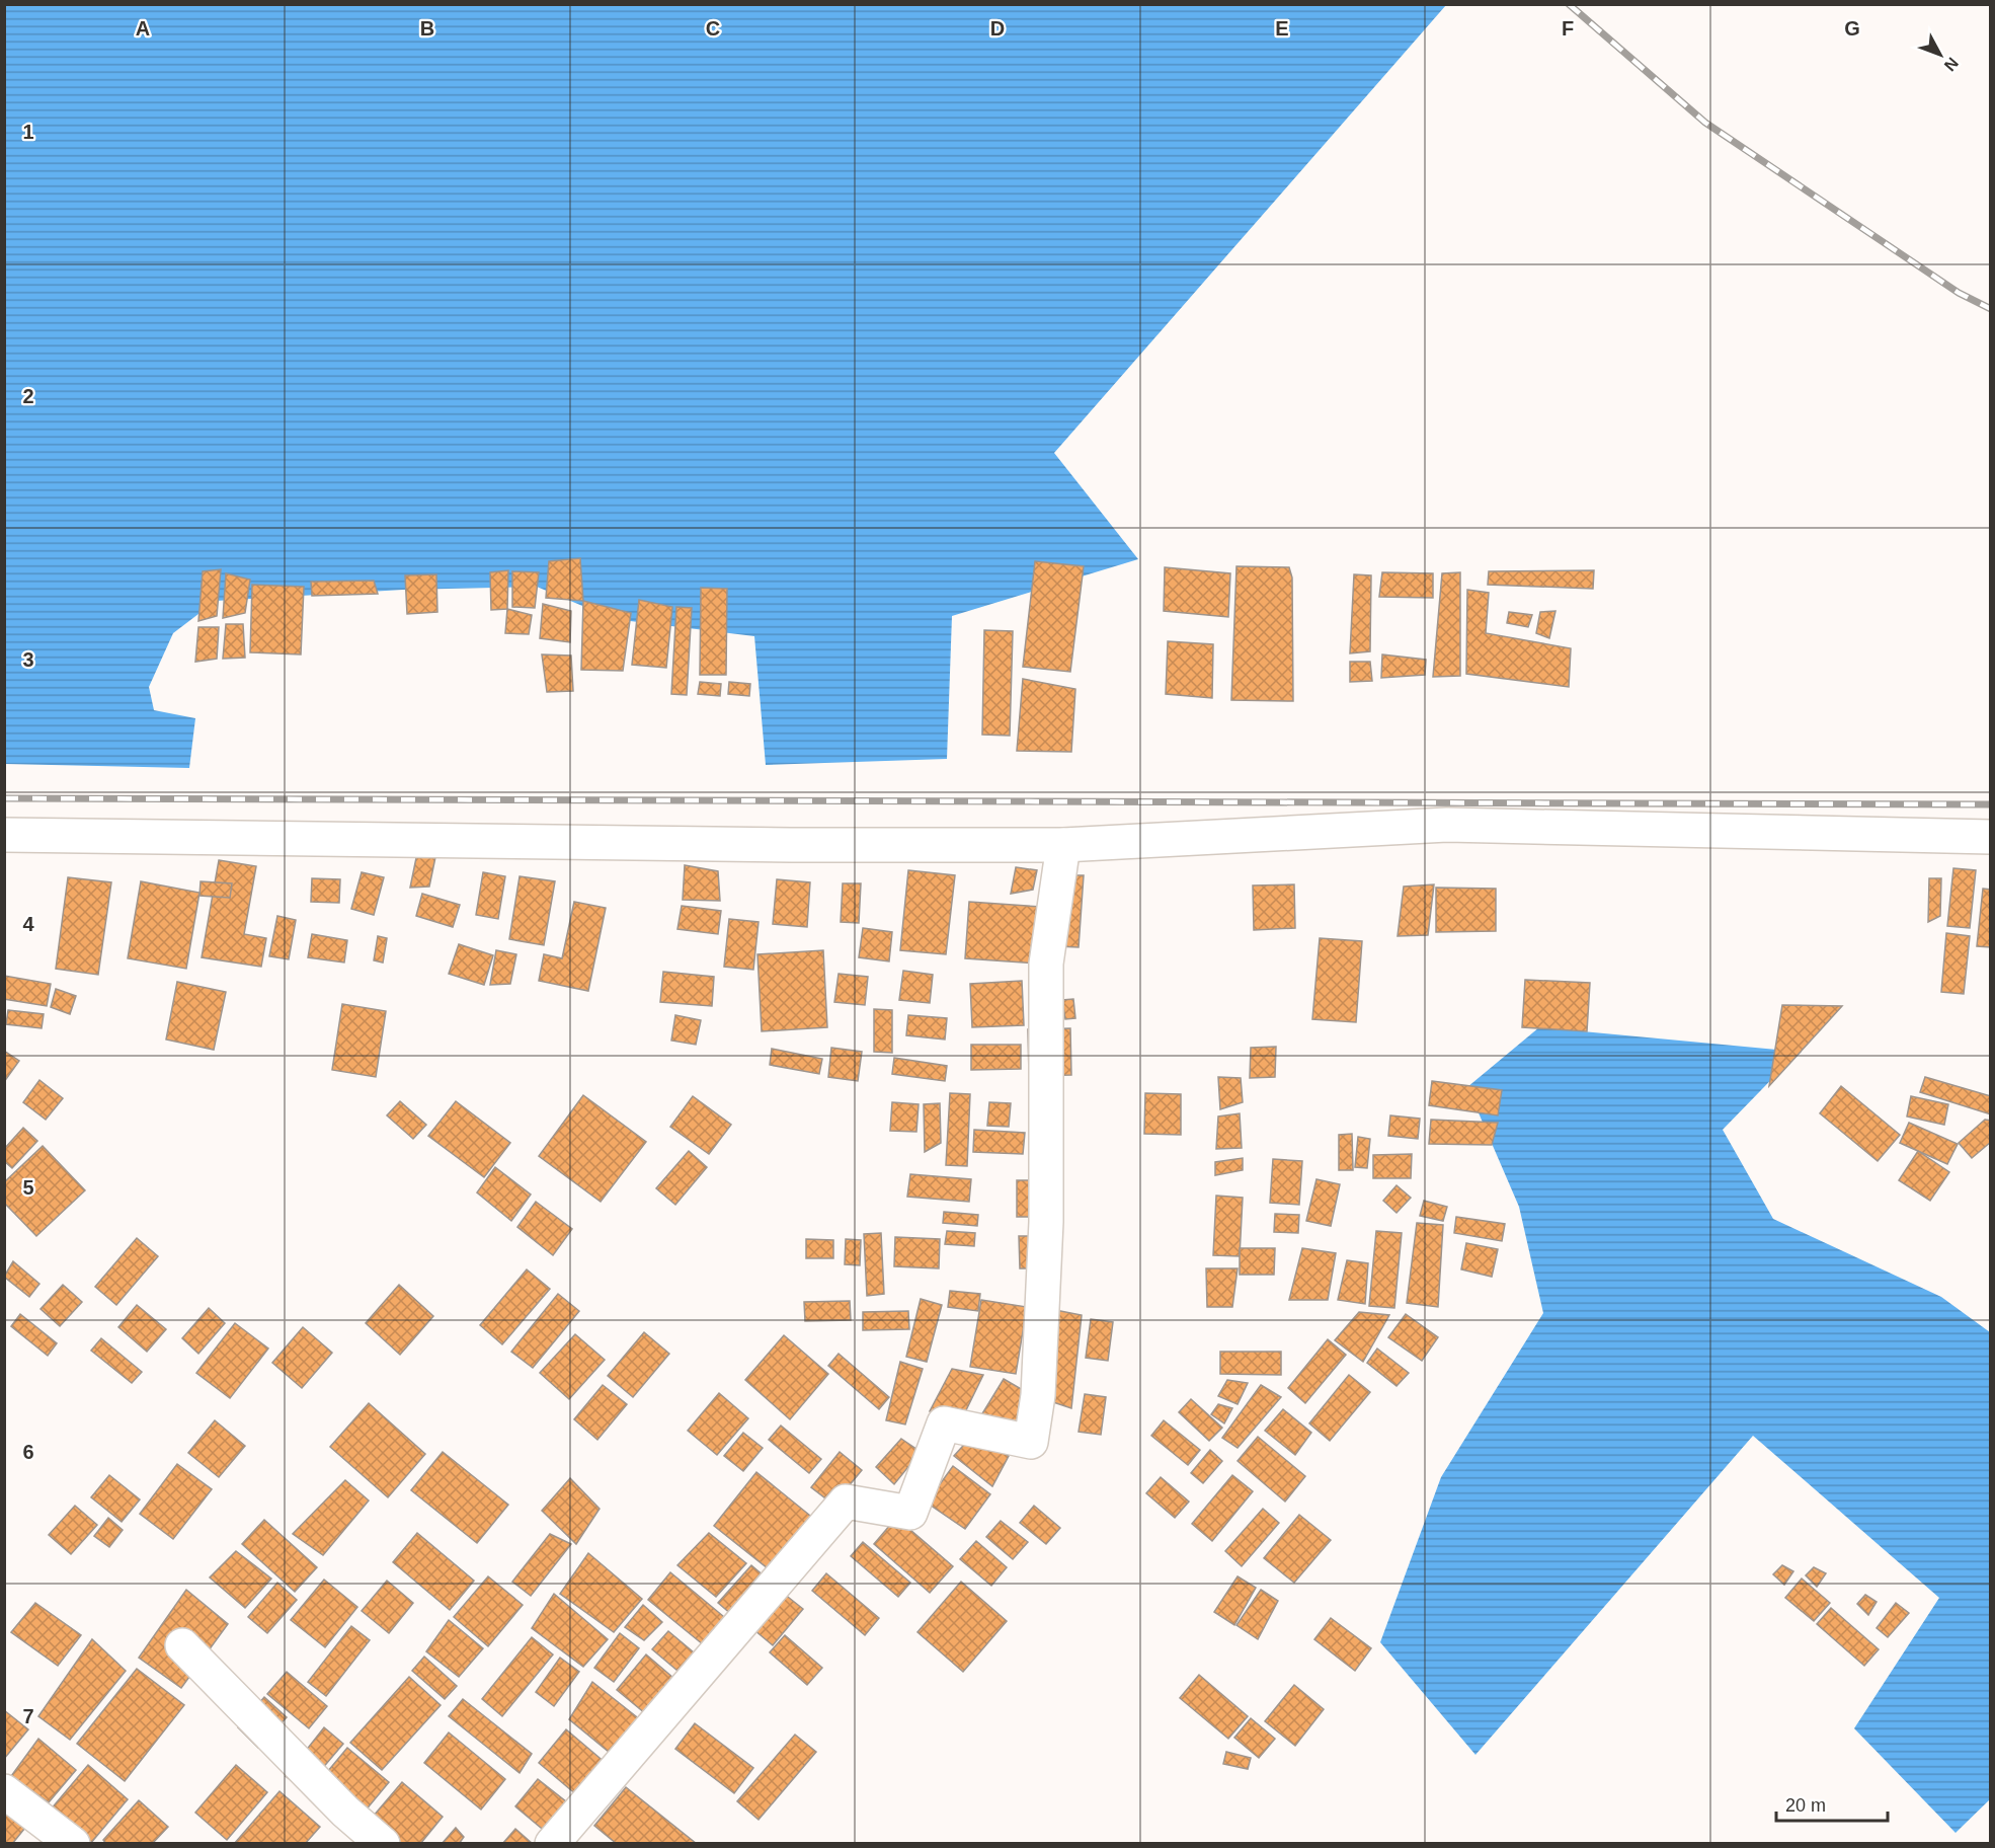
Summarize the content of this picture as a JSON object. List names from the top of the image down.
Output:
{
  "scale_bar": "20 m",
  "north": "bottom right",
  "grid": {
    "columns": [
      "A",
      "B",
      "C",
      "D",
      "E",
      "F",
      "G"
    ],
    "rows": [
      "1",
      "2",
      "3",
      "4",
      "5",
      "6",
      "7"
    ]
  }
}
